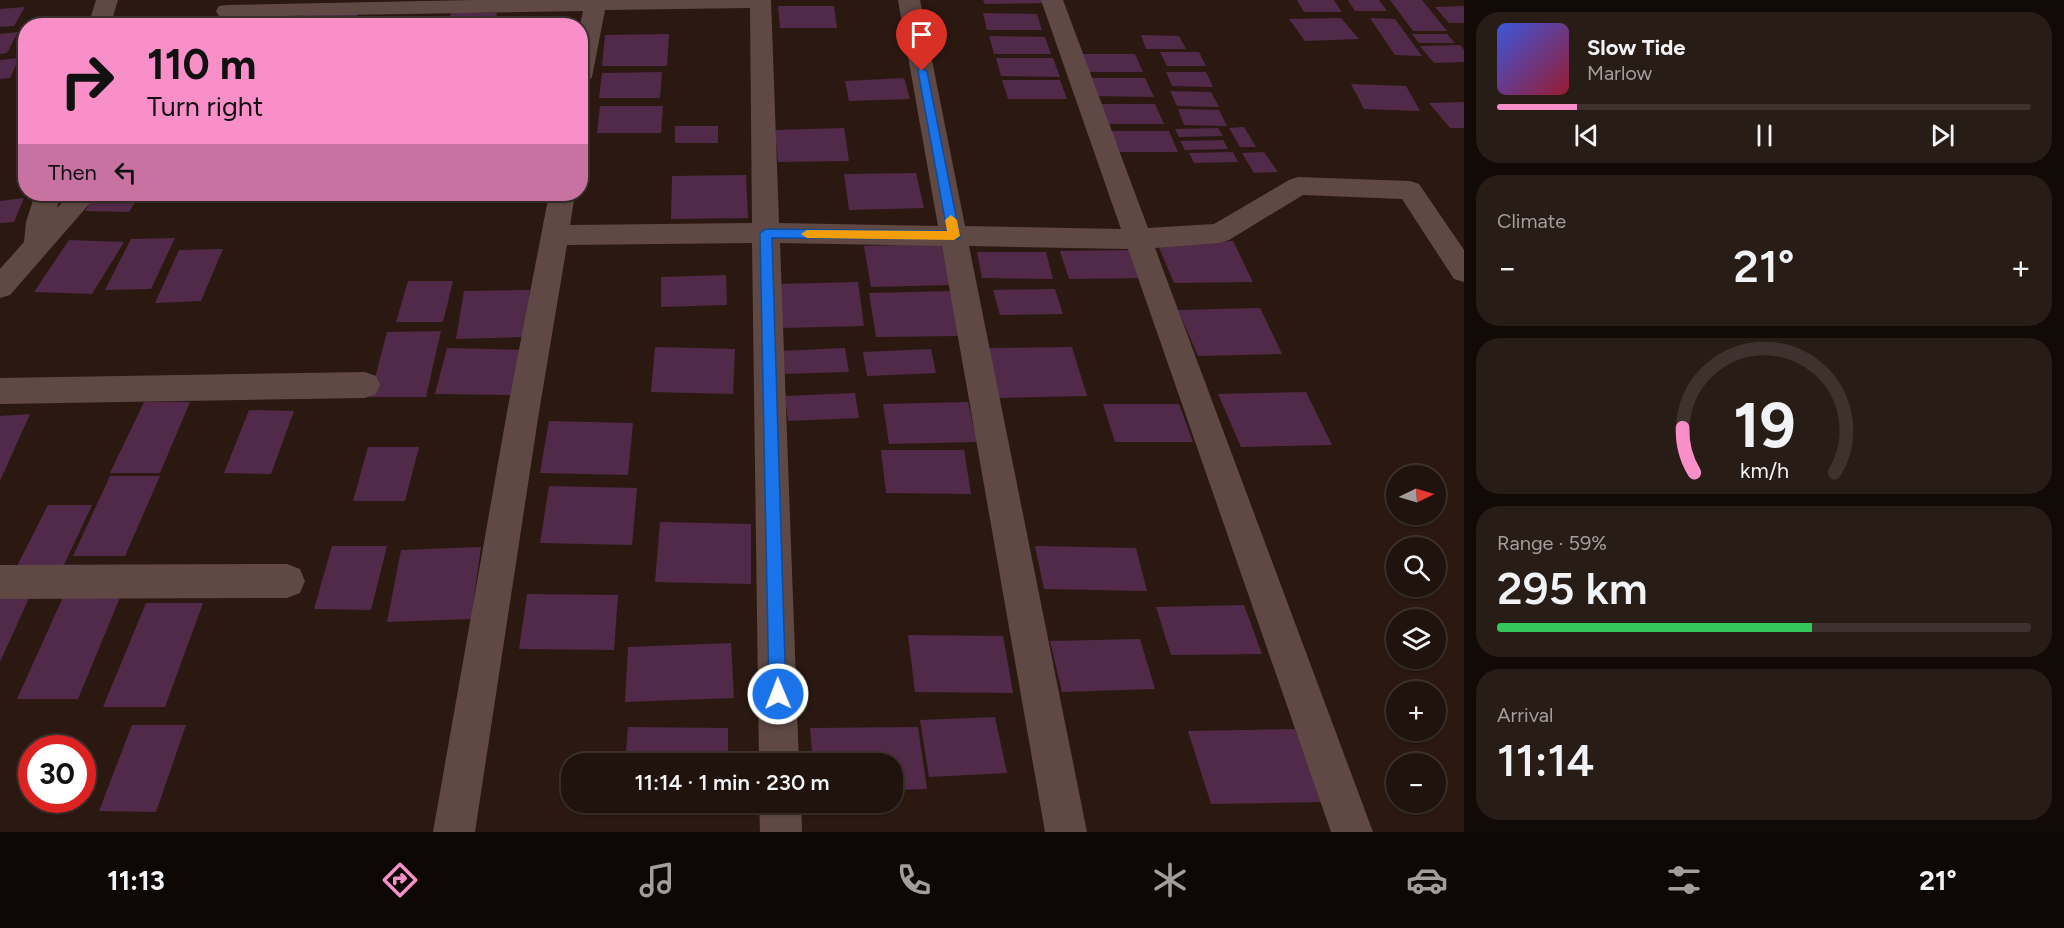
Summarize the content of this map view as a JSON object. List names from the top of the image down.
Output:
{
  "north": "right",
  "page": {
    "turn": ["110 m", "Turn right"],
    "song": ["Slow Tide", "Marlow"],
    "then": "Then",
    "tile": [
      "Climate",
      ["Range · 59%", "295 km"],
      ["Arrival", "11:14"]
    ],
    "heat": ["−", "21°", "+"],
    "map_buttons": ["+", "−"],
    "limit": "30",
    "trip": "11:14 · 1 min · 230 m",
    "tabs": ["11:13", "21°"],
    "gauge": ["19", "km/h"]
  }
}
